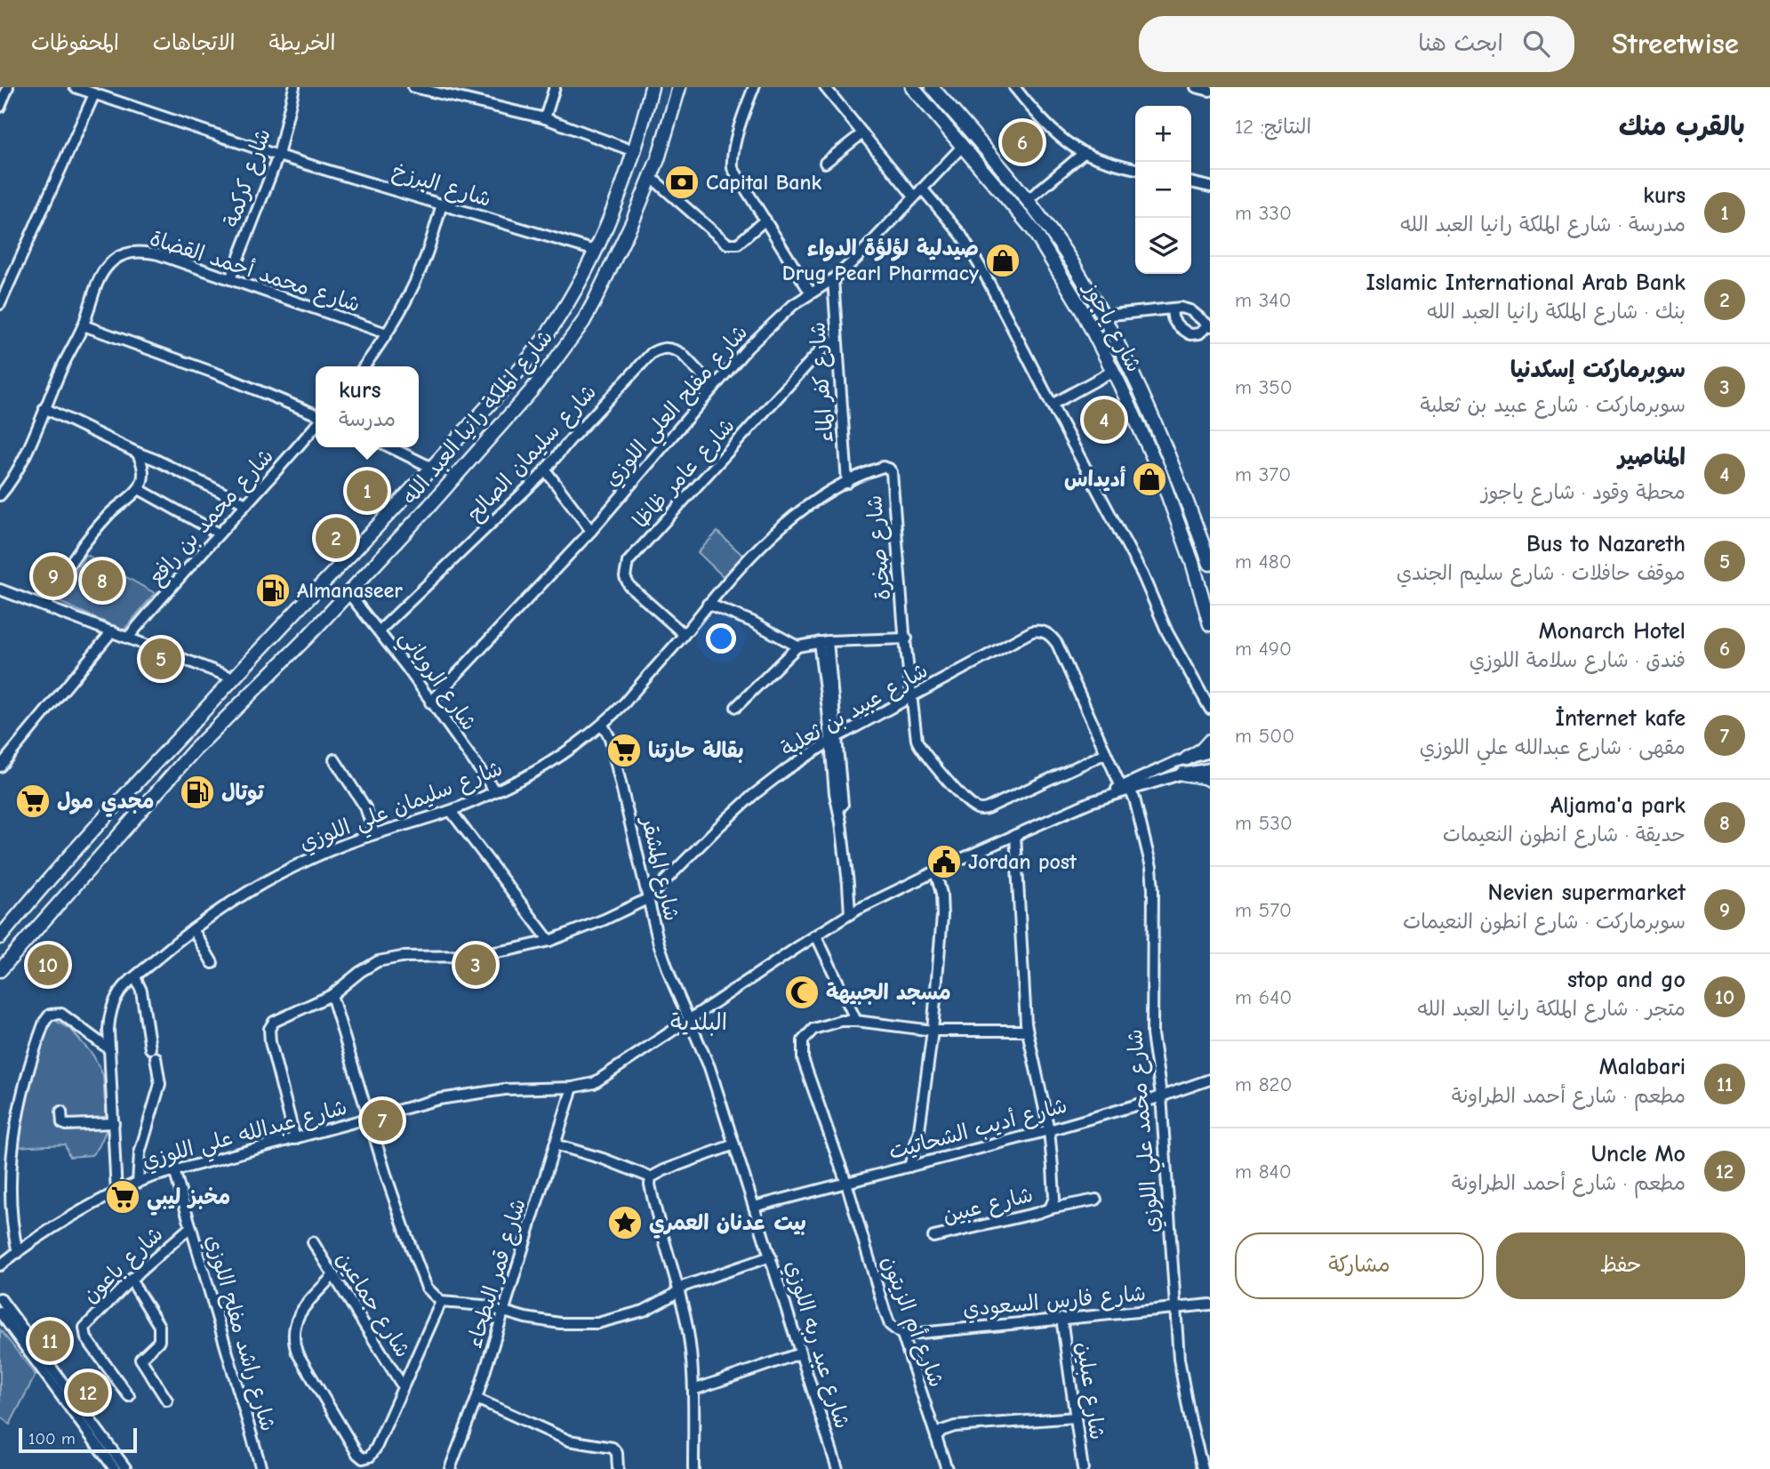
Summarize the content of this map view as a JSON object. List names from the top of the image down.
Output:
{
  "streets": {
    "main road": ["شارع ياجوز", "شارع الملكة رانيا العبد الله"],
    "street": [
      "شارع كركمة",
      "شارع البرزخ",
      "شارع محمد أحمد القضاة",
      "شارع كفر الماء",
      "شارع مفلح العلي اللوزي",
      "شارع سليمان الصالح",
      "شارع عامر ظاظا",
      "شارع محمد بن رافع",
      "شارع صخرة",
      "شارع الروياني",
      "شارع عبيد بن ثعلبة",
      "شارع سليمان علي اللوزي",
      "شارع المشقر",
      "شارع أديب الشحاتيت",
      "شارع محمد علي اللوزي",
      "شارع عبدالله علي اللوزي",
      "شارع عبين",
      "شارع باعون",
      "شارع قمر البطحاء",
      "شارع فارس السعودي",
      "شارع جماعين",
      "شارع أم الزيتون",
      "شارع راشد مفلح اللوزي",
      "شارع عبد ربه اللوزي",
      "شارع عبلين"
    ]
  },
  "crossings": [
    ["شارع كركمة", "شارع البرزخ"],
    ["شارع كركمة", "شارع محمد أحمد القضاة"],
    ["شارع البرزخ", "شارع الملكة رانيا العبد الله"],
    ["شارع ياجوز", "شارع مفلح العلي اللوزي"],
    ["شارع كفر الماء", "شارع مفلح العلي اللوزي"],
    ["شارع كفر الماء", "شارع عامر ظاظا"],
    ["شارع كفر الماء", "شارع سليمان علي اللوزي"],
    ["شارع مفلح العلي اللوزي", "شارع سليمان الصالح"],
    ["شارع مفلح العلي اللوزي", "شارع الروياني"],
    ["شارع الملكة رانيا العبد الله", "شارع الروياني"],
    ["شارع سليمان الصالح", "شارع الروياني"],
    ["شارع عامر ظاظا", "شارع سليمان علي اللوزي"],
    ["شارع صخرة", "شارع عبيد بن ثعلبة"],
    ["شارع صخرة", "شارع سليمان علي اللوزي"],
    ["شارع صخرة", "شارع محمد علي اللوزي"],
    ["شارع الروياني", "شارع سليمان علي اللوزي"],
    ["شارع عبيد بن ثعلبة", "شارع المشقر"],
    ["شارع عبيد بن ثعلبة", "شارع محمد علي اللوزي"],
    ["شارع عبيد بن ثعلبة", "شارع عبدالله علي اللوزي"],
    ["شارع سليمان علي اللوزي", "شارع المشقر"],
    ["شارع سليمان علي اللوزي", "شارع عبدالله علي اللوزي"],
    ["شارع المشقر", "شارع عبدالله علي اللوزي"],
    ["شارع المشقر", "شارع عبد ربه اللوزي"],
    ["شارع أديب الشحاتيت", "شارع محمد علي اللوزي"],
    ["شارع أديب الشحاتيت", "شارع عبين"],
    ["شارع أديب الشحاتيت", "شارع أم الزيتون"],
    ["شارع أديب الشحاتيت", "شارع عبد ربه اللوزي"],
    ["شارع محمد علي اللوزي", "شارع عبدالله علي اللوزي"],
    ["شارع محمد علي اللوزي", "شارع فارس السعودي"],
    ["شارع عبدالله علي اللوزي", "شارع عبين"],
    ["شارع عبدالله علي اللوزي", "شارع قمر البطحاء"],
    ["شارع عبدالله علي اللوزي", "شارع راشد مفلح اللوزي"],
    ["شارع عبدالله علي اللوزي", "شارع عبد ربه اللوزي"],
    ["شارع عبين", "شارع أم الزيتون"],
    ["شارع باعون", "شارع راشد مفلح اللوزي"],
    ["شارع فارس السعودي", "شارع أم الزيتون"],
    ["شارع فارس السعودي", "شارع عبلين"]
  ],
  "districts": ["البلدية"],
  "places": {
    "bank": ["Capital Bank"],
    "shop": ["صيدلية لؤلؤة الدواء Drug Pearl Pharmacy", "أديداس"],
    "fuel station": ["Almanaseer", "توتال"],
    "supermarket": ["بقالة حارتنا", "مجدي مول", "مخبز ليبي"],
    "public building": ["Jordan post"],
    "mosque": ["مسجد الجبيهة"],
    "place": ["بيت عدنان العمري"]
  },
  "scale_bar": "100 m",
  "page": {
    "header": "Streetwise",
    "search": "ابحث هنا",
    "nav": ["الخريطة", "الاتجاهات", "المحفوظات"],
    "heading": ["بالقرب منك", "النتائج: 12"],
    "map_buttons": ["+", "−"],
    "pins": [
      "6",
      "4",
      "1",
      "2",
      "9",
      "8",
      "5",
      "3",
      "10",
      "7",
      "11",
      "12"
    ],
    "list": [
      {
        "mark": "1",
        "name": "kurs",
        "note": "مدرسة · شارع الملكة رانيا العبد الله",
        "value": "330 m"
      },
      {
        "mark": "2",
        "name": "Islamic International Arab Bank",
        "note": "بنك · شارع الملكة رانيا العبد الله",
        "value": "340 m"
      },
      {
        "mark": "3",
        "name": "سوبرماركت إسكدنيا",
        "note": "سوبرماركت · شارع عبيد بن ثعلبة",
        "value": "350 m"
      },
      {
        "mark": "4",
        "name": "المناصير",
        "note": "محطة وقود · شارع ياجوز",
        "value": "370 m"
      },
      {
        "mark": "5",
        "name": "Bus to Nazareth",
        "note": "موقف حافلات · شارع سليم الجندي",
        "value": "480 m"
      },
      {
        "mark": "6",
        "name": "Monarch Hotel",
        "note": "فندق · شارع سلامة اللوزي",
        "value": "490 m"
      },
      {
        "mark": "7",
        "name": "İnternet kafe",
        "note": "مقهى · شارع عبدالله علي اللوزي",
        "value": "500 m"
      },
      {
        "mark": "8",
        "name": "Aljama'a park",
        "note": "حديقة · شارع انطون النعيمات",
        "value": "530 m"
      },
      {
        "mark": "9",
        "name": "Nevien supermarket",
        "note": "سوبرماركت · شارع انطون النعيمات",
        "value": "570 m"
      },
      {
        "mark": "10",
        "name": "stop and go",
        "note": "متجر · شارع الملكة رانيا العبد الله",
        "value": "640 m"
      },
      {
        "mark": "11",
        "name": "Malabari",
        "note": "مطعم · شارع أحمد الطراونة",
        "value": "820 m"
      },
      {
        "mark": "12",
        "name": "Uncle Mo",
        "note": "مطعم · شارع أحمد الطراونة",
        "value": "840 m"
      }
    ],
    "popup": ["kurs", "مدرسة"],
    "buttons": ["حفظ", "مشاركة"],
    "scale": "100 m"
  }
}
